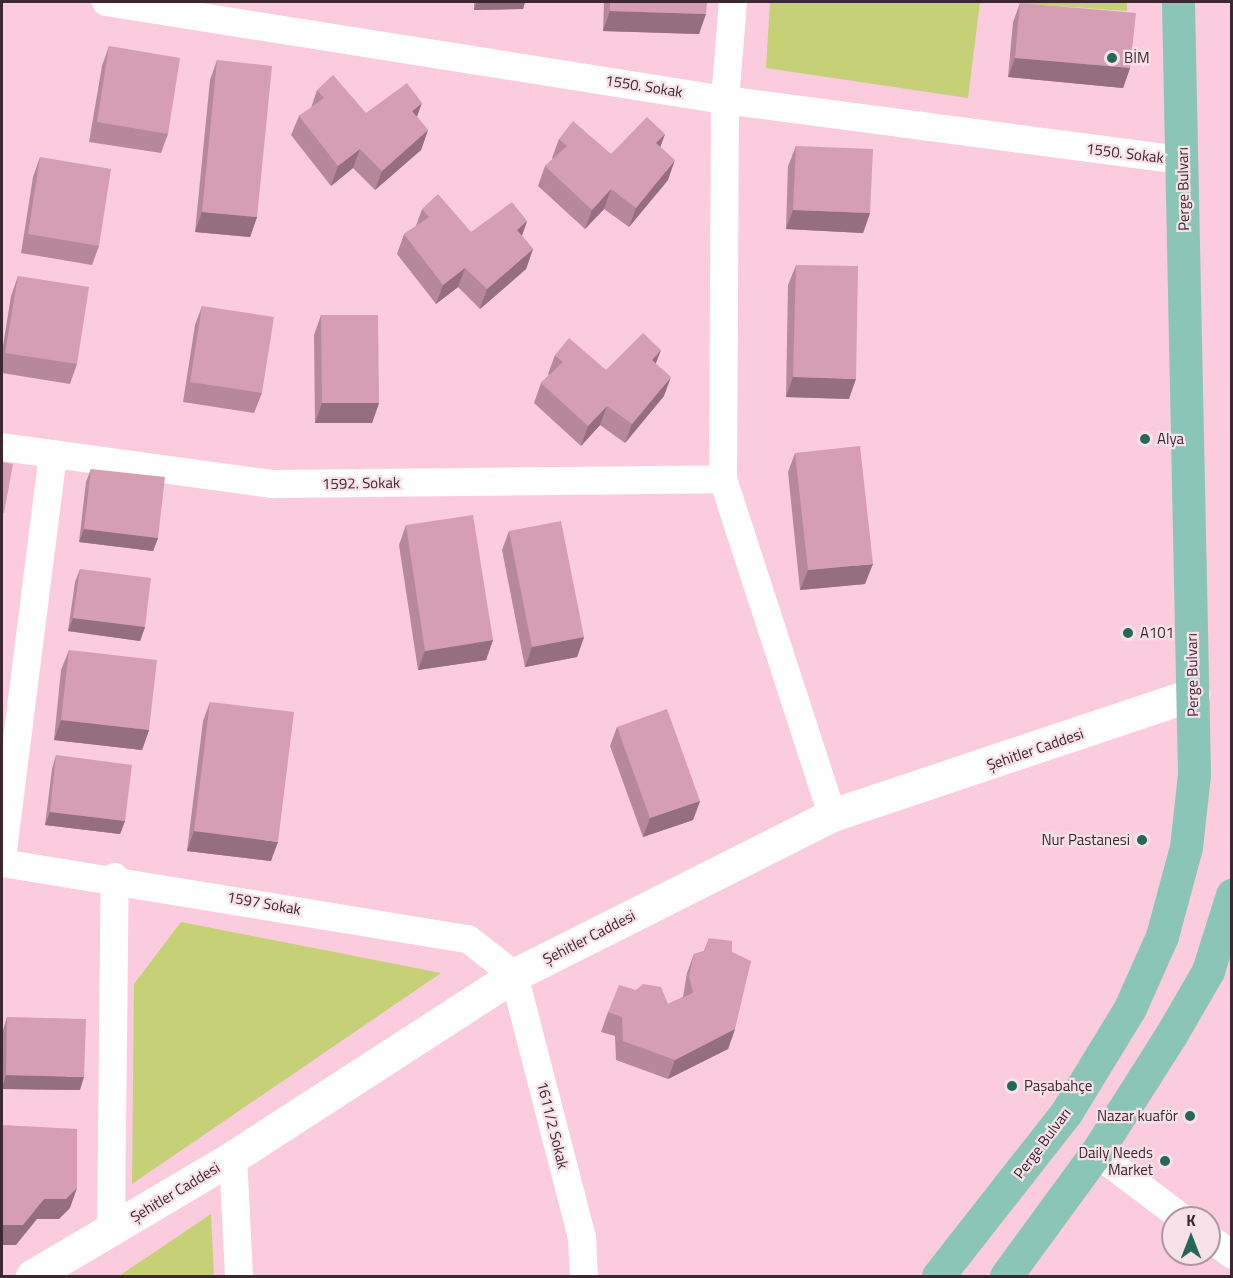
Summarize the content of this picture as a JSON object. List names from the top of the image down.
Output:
{
  "streets": {
    "main road": ["Perge Bulvarı"],
    "street": [
      "1550. Sokak",
      "1592. Sokak",
      "Şehitler Caddesi",
      "1597 Sokak",
      "1611/2 Sokak"
    ]
  },
  "crossings": [
    ["1550. Sokak", "Perge Bulvarı"],
    ["Perge Bulvarı", "Şehitler Caddesi"],
    ["Şehitler Caddesi", "1597 Sokak"],
    ["Şehitler Caddesi", "1611/2 Sokak"],
    ["1597 Sokak", "1611/2 Sokak"]
  ],
  "places": [
    "BİM",
    "Alya",
    "A101",
    "Nur Pastanesi",
    "Paşabahçe",
    "Nazar kuaför",
    "Daily Needs Market"
  ],
  "north": "top"
}
